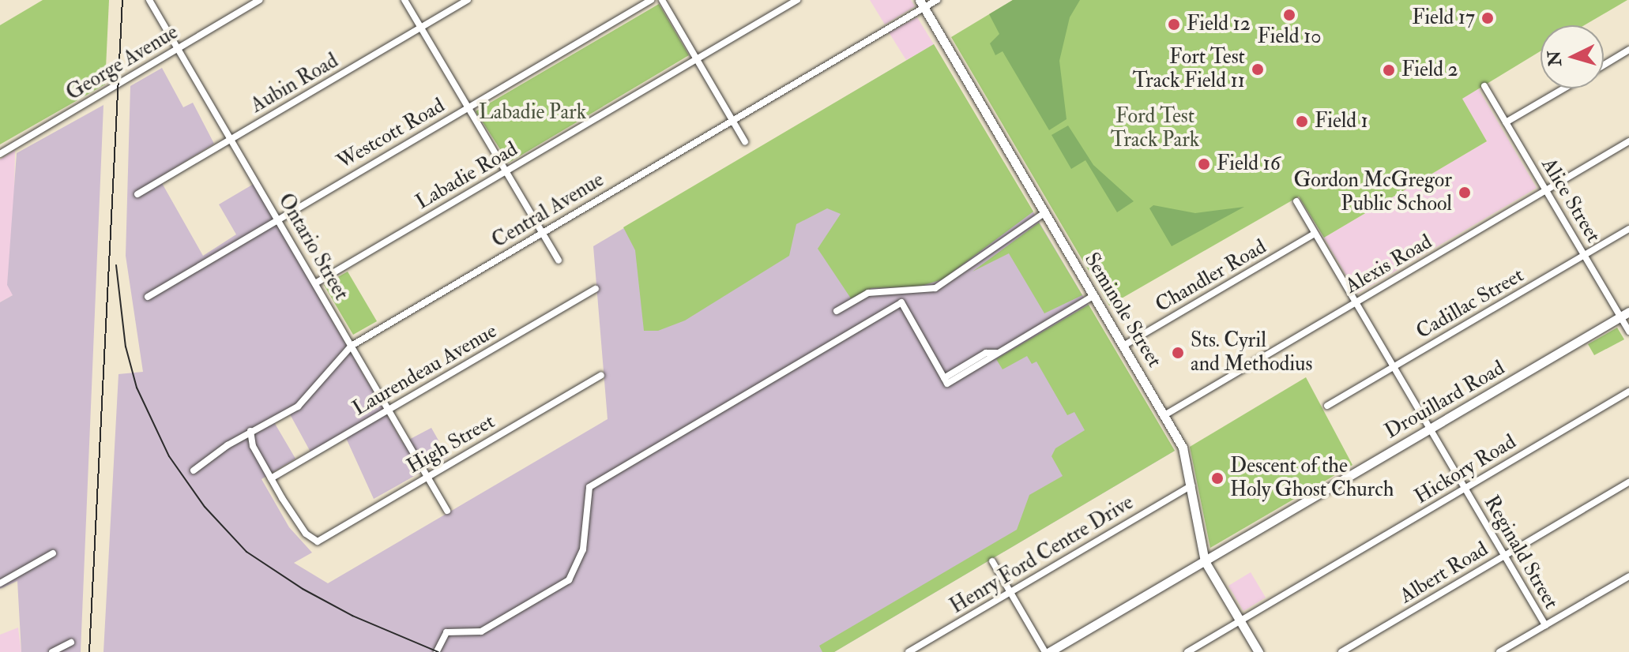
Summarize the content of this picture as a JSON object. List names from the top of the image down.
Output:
{
  "streets": {
    "street": [
      "George Avenue",
      "Aubin Road",
      "Westcott Road",
      "Labadie Road",
      "Alice Street",
      "Central Avenue",
      "Ontario Street",
      "Alexis Road",
      "Chandler Road",
      "Cadillac Street",
      "Seminole Street",
      "Laurendeau Avenue",
      "Drouillard Road",
      "High Street",
      "Hickory Road",
      "Reginald Street",
      "Henry Ford Centre Drive",
      "Albert Road"
    ]
  },
  "crossings": [
    ["George Avenue", "Ontario Street"],
    ["Aubin Road", "Ontario Street"],
    ["Westcott Road", "Ontario Street"],
    ["Labadie Road", "Ontario Street"],
    ["Alice Street", "Alexis Road"],
    ["Alice Street", "Cadillac Street"],
    ["Alice Street", "Drouillard Road"],
    ["Central Avenue", "Ontario Street"],
    ["Central Avenue", "Seminole Street"],
    ["Ontario Street", "Laurendeau Avenue"],
    ["Ontario Street", "High Street"],
    ["Alexis Road", "Seminole Street"],
    ["Alexis Road", "Reginald Street"],
    ["Chandler Road", "Seminole Street"],
    ["Chandler Road", "Reginald Street"],
    ["Cadillac Street", "Reginald Street"],
    ["Seminole Street", "Drouillard Road"],
    ["Seminole Street", "Hickory Road"],
    ["Seminole Street", "Henry Ford Centre Drive"],
    ["Laurendeau Avenue", "High Street"],
    ["Drouillard Road", "Reginald Street"],
    ["Hickory Road", "Reginald Street"],
    ["Reginald Street", "Albert Road"]
  ],
  "parks": ["Labadie Park", "Ford Test Track Park"],
  "places": [
    "Field 10",
    "Field 17",
    "Field 12",
    "Fort Test Track Field 11",
    "Field 2",
    "Field 1",
    "Field 16",
    "Gordon McGregor Public School",
    "Sts. Cyril and Methodius",
    "Descent of the Holy Ghost Church"
  ],
  "north": "left"
}
